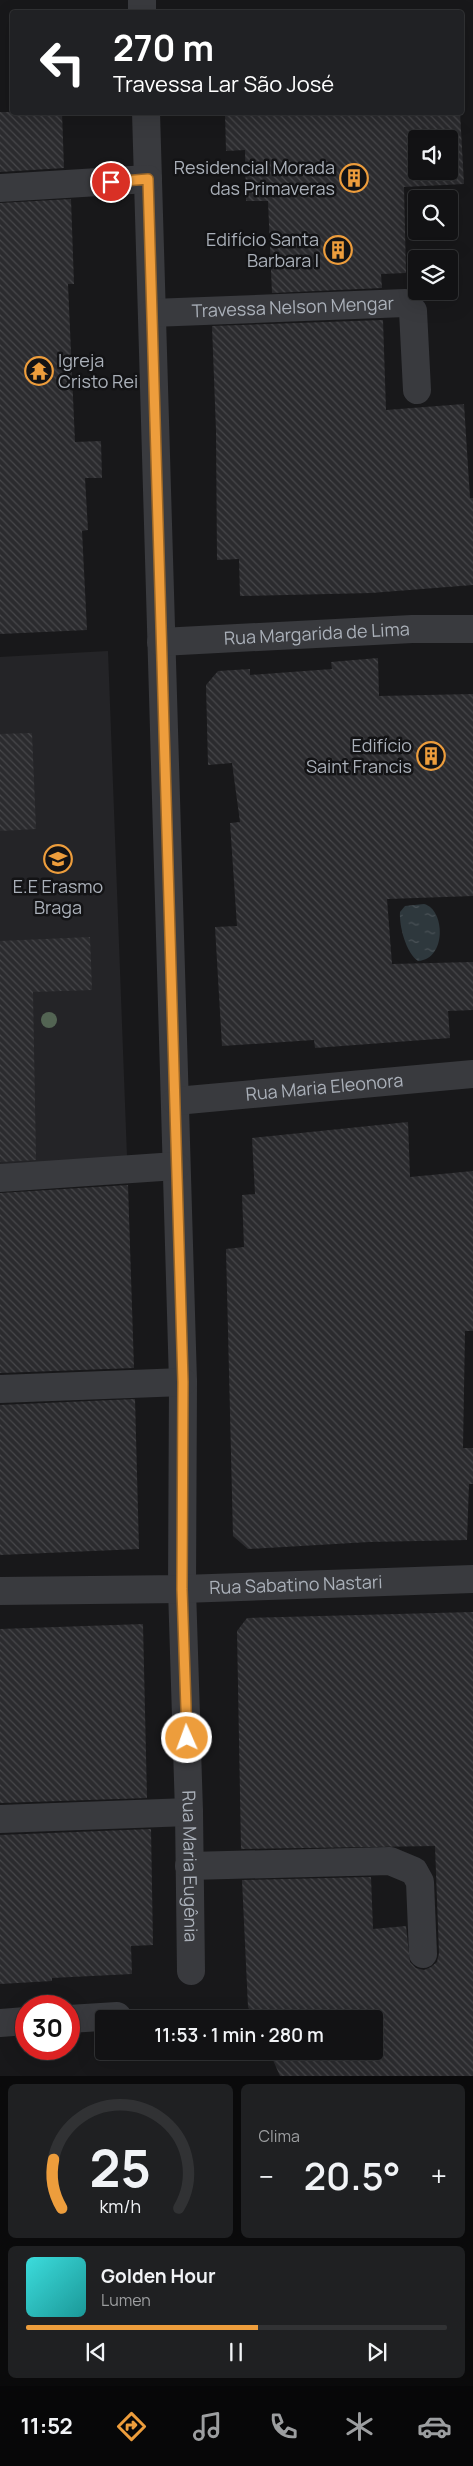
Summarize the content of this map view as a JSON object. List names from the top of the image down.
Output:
{
  "streets": {
    "street": [
      "Travessa Nelson Mengar",
      "Rua Margarida de Lima",
      "Rua Maria Eleonora",
      "Rua Sabatino Nastari",
      "Rua Maria Eugênia"
    ]
  },
  "crossings": [
    ["Travessa Nelson Mengar", "Rua Maria Eugênia"],
    ["Rua Margarida de Lima", "Rua Maria Eugênia"],
    ["Rua Maria Eleonora", "Rua Maria Eugênia"],
    ["Rua Sabatino Nastari", "Rua Maria Eugênia"]
  ],
  "places": {
    "building": ["Residencial Morada das Primaveras", "Edifício Santa Barbara I", "Edifício Saint Francis"],
    "temple": ["Igreja Cristo Rei"],
    "school or university": ["E.E Erasmo Braga"]
  },
  "page": {
    "turn": ["270 m", "Travessa Lar São José"],
    "limit": "30",
    "trip": "11:53 · 1 min · 280 m",
    "tile": "Clima",
    "heat": ["−", "20.5°", "+"],
    "song": ["Golden Hour", "Lumen"],
    "tabs": "11:52",
    "gauge": ["25", "km/h"]
  }
}
